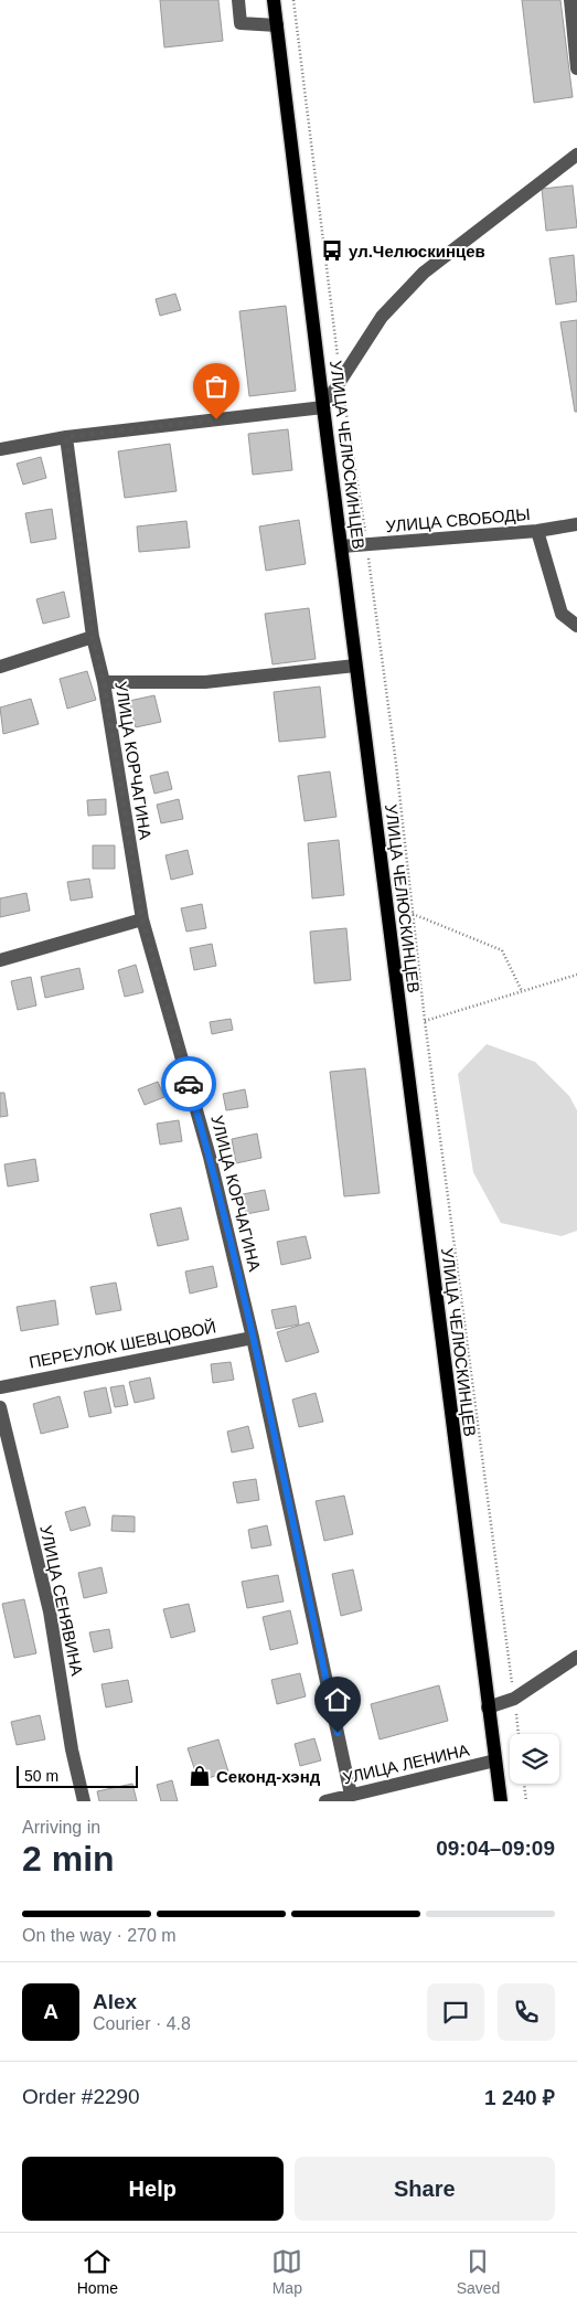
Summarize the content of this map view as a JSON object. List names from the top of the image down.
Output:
{
  "streets": {
    "main road": ["УЛИЦА ЧЕЛЮСКИНЦЕВ"],
    "street": [
      "УЛИЦА СВОБОДЫ",
      "УЛИЦА КОРЧАГИНА",
      "ПЕРЕУЛОК ШЕВЦОВОЙ",
      "УЛИЦА СЕНЯВИНА",
      "УЛИЦА ЛЕНИНА"
    ]
  },
  "crossings": [
    ["УЛИЦА ЧЕЛЮСКИНЦЕВ", "УЛИЦА СВОБОДЫ"],
    ["УЛИЦА ЧЕЛЮСКИНЦЕВ", "УЛИЦА ЛЕНИНА"],
    ["УЛИЦА КОРЧАГИНА", "ПЕРЕУЛОК ШЕВЦОВОЙ"],
    ["УЛИЦА КОРЧАГИНА", "УЛИЦА ЛЕНИНА"]
  ],
  "places": {
    "bus stop": ["ул.Челюскинцев"],
    "shop": ["Секонд-хэнд"]
  },
  "scale_bar": "50 m",
  "page": {
    "scale": "50 m",
    "heading": ["2 min", "Arriving in", "09:04–09:09"],
    "panel": [
      "Alex",
      "Courier · 4.8",
      "Order #2290",
      "1 240 ₽"
    ],
    "bar": "On the way · 270 m",
    "round": "A",
    "buttons": ["Help", "Share"],
    "tabs": ["Home", "Map", "Saved"]
  }
}
